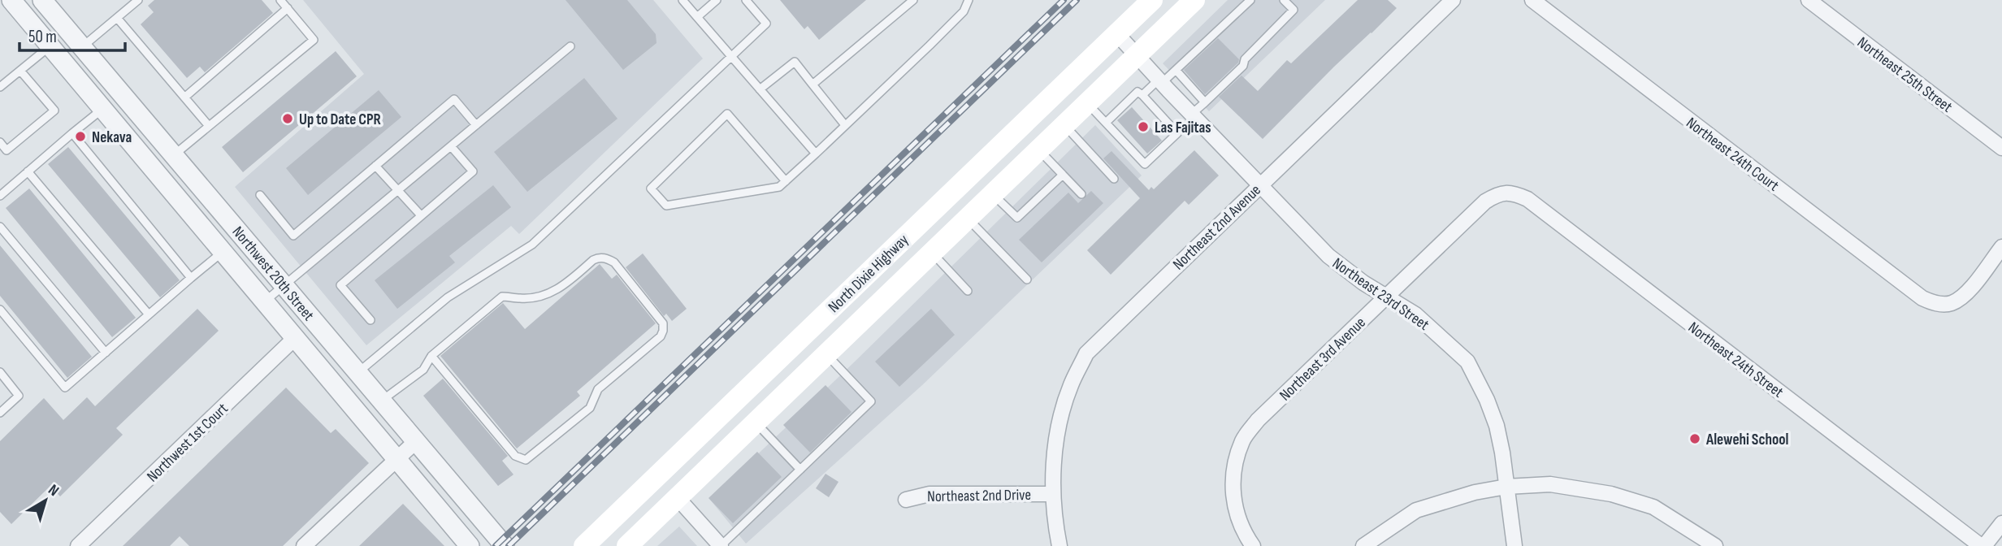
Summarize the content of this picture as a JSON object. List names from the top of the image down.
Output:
{
  "streets": {
    "main road": ["North Dixie Highway"],
    "street": [
      "Northeast 25th Street",
      "Northeast 24th Court",
      "Northeast 2nd Avenue",
      "Northwest 20th Street",
      "Northeast 23rd Street",
      "Northeast 3rd Avenue",
      "Northeast 24th Street",
      "Northwest 1st Court",
      "Northeast 2nd Drive"
    ]
  },
  "crossings": [
    ["Northeast 2nd Avenue", "Northeast 23rd Street"],
    ["Northeast 2nd Avenue", "Northeast 2nd Drive"],
    ["Northwest 20th Street", "Northwest 1st Court"],
    ["North Dixie Highway", "Northeast 23rd Street"],
    ["Northeast 23rd Street", "Northeast 3rd Avenue"],
    ["Northeast 3rd Avenue", "Northeast 24th Street"]
  ],
  "places": [
    "Up to Date CPR",
    "Las Fajitas",
    "Nekava",
    "Alewehi School"
  ],
  "scale_bar": "50 m",
  "north": "top right"
}
